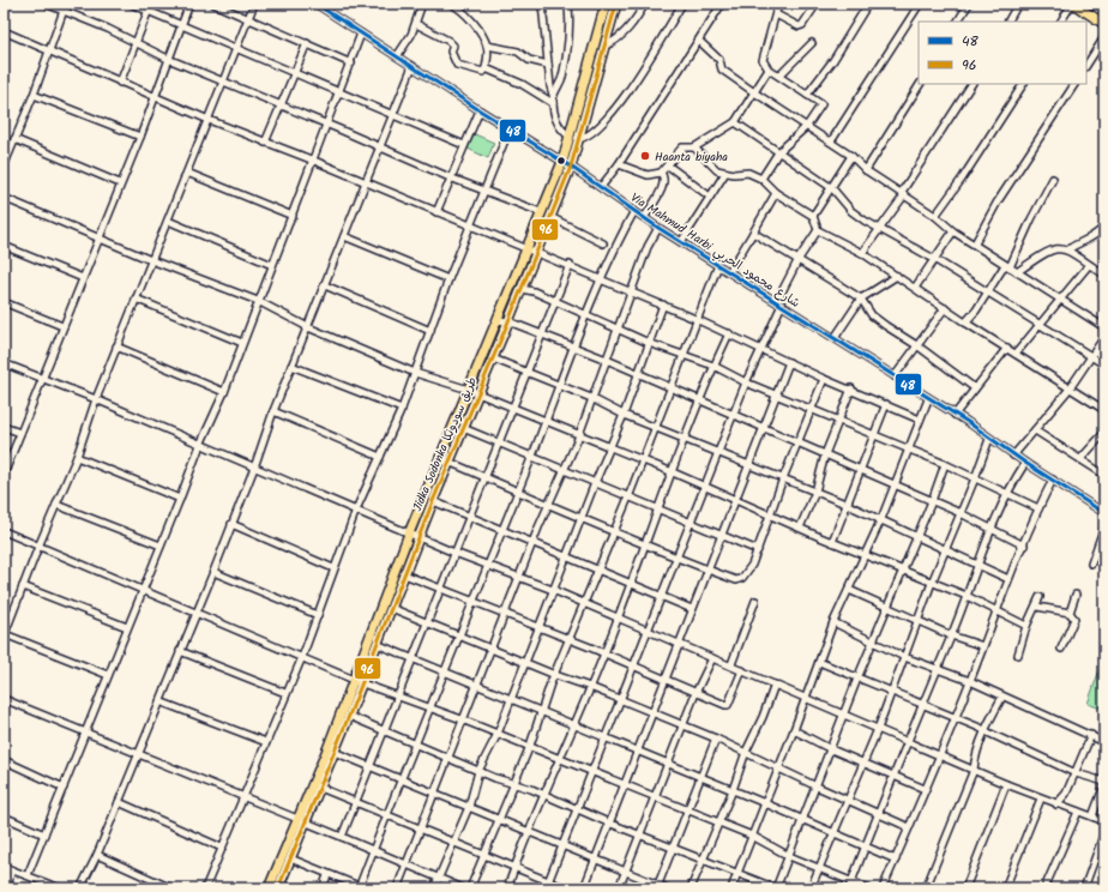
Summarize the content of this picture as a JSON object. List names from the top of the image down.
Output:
{
  "streets": {
    "main road": ["Jidka Sodonka طريق سودونكا"],
    "street": ["Via Mahmud Harbi شارع محمود الحربي"]
  },
  "crossings": [
    ["Via Mahmud Harbi شارع محمود الحربي", "Jidka Sodonka طريق سودونكا"]
  ],
  "places": ["Haanta biyaha"],
  "lines": ["transit line 48", "transit line 96"],
  "legend": ["48", "96"]
}
